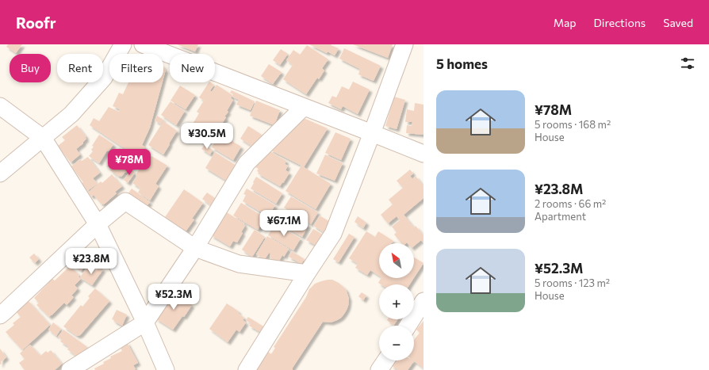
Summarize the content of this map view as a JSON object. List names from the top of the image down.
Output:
{
  "north": "top left",
  "page": {
    "header": "Roofr",
    "nav": ["Map", "Directions", "Saved"],
    "heading": "5 homes",
    "chip": [
      "Buy",
      "Rent",
      "Filters",
      "New"
    ],
    "list": [
      {
        "name": "¥78M",
        "note": "5 rooms · 168 m² · House"
      },
      {
        "name": "¥23.8M",
        "note": "2 rooms · 66 m² · Apartment"
      },
      {
        "name": "¥52.3M",
        "note": "5 rooms · 123 m² · House"
      }
    ],
    "price": [
      "¥30.5M",
      "¥78M",
      "¥67.1M",
      "¥23.8M",
      "¥52.3M"
    ],
    "map_buttons": ["+", "−"]
  }
}
